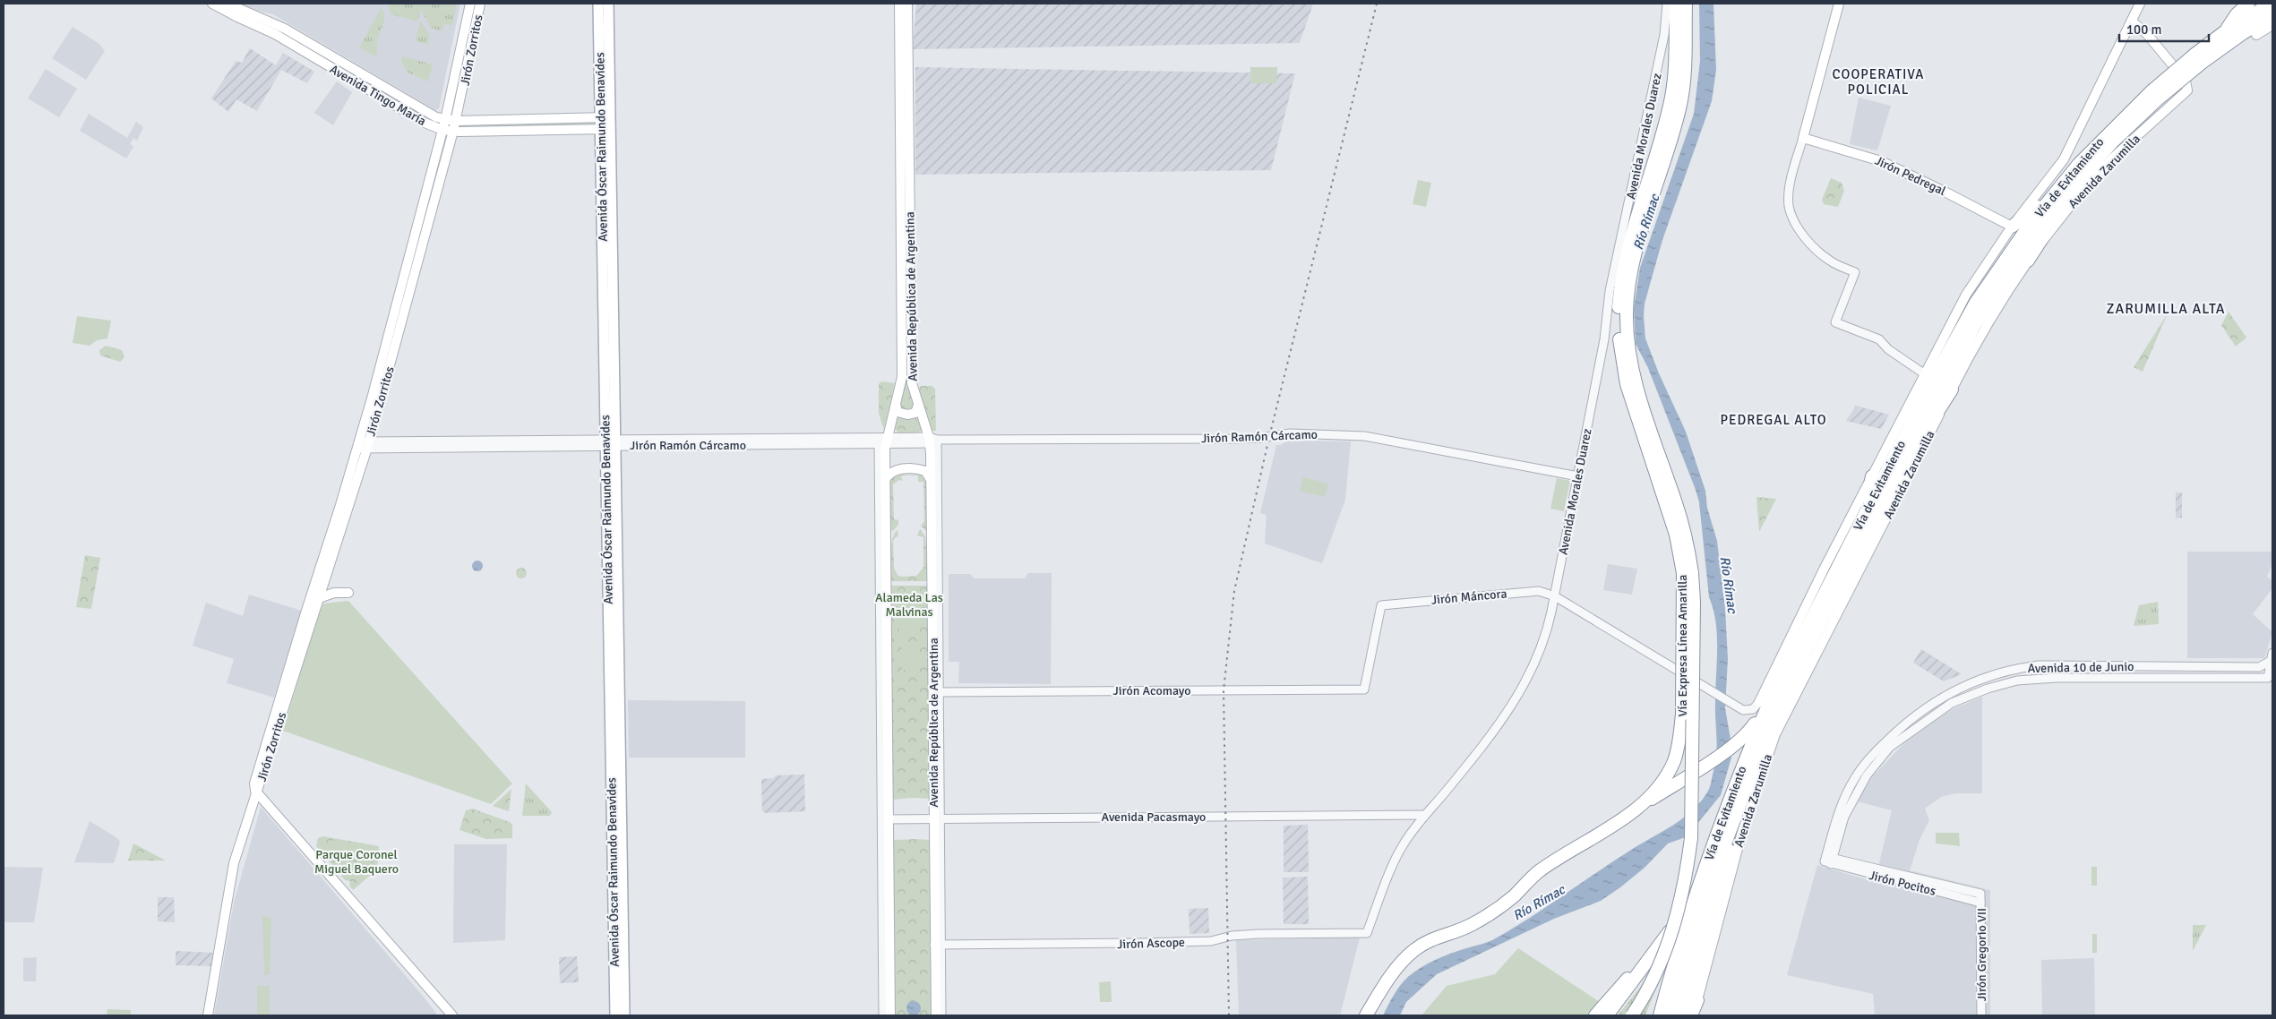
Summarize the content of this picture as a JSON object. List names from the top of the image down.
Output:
{
  "streets": {
    "highway": ["Vía de Evitamiento", "Vía Expresa Línea Amarilla"],
    "main road": [
      "Jirón Zorritos",
      "Avenida Tingo María",
      "Avenida Óscar Raimundo Benavides",
      "Avenida Zarumilla",
      "Jirón Pedregal",
      "Avenida República de Argentina"
    ],
    "street": [
      "Avenida Morales Duarez",
      "Jirón Ramón Cárcamo",
      "Jirón Máncora",
      "Avenida 10 de Junio",
      "Jirón Acomayo",
      "Avenida Pacasmayo",
      "Jirón Pocitos",
      "Jirón Ascope",
      "Jirón Gregorio VII"
    ]
  },
  "crossings": [
    ["Jirón Zorritos", "Avenida Tingo María"],
    ["Jirón Zorritos", "Jirón Ramón Cárcamo"],
    ["Avenida Tingo María", "Avenida Óscar Raimundo Benavides"],
    ["Avenida Morales Duarez", "Jirón Ramón Cárcamo"],
    ["Avenida Morales Duarez", "Jirón Máncora"],
    ["Avenida Morales Duarez", "Avenida Pacasmayo"],
    ["Avenida Morales Duarez", "Jirón Ascope"],
    ["Avenida Óscar Raimundo Benavides", "Jirón Ramón Cárcamo"],
    ["Vía de Evitamiento", "Jirón Máncora"],
    ["Avenida República de Argentina", "Jirón Ramón Cárcamo"],
    ["Avenida República de Argentina", "Jirón Acomayo"],
    ["Avenida República de Argentina", "Avenida Pacasmayo"],
    ["Avenida República de Argentina", "Jirón Ascope"],
    ["Jirón Máncora", "Jirón Acomayo"],
    ["Avenida 10 de Junio", "Jirón Pocitos"],
    ["Jirón Pocitos", "Jirón Gregorio VII"]
  ],
  "districts": ["COOPERATIVA POLICIAL", "ZARUMILLA ALTA", "PEDREGAL ALTO"],
  "water": ["Río Rímac"],
  "parks": ["Alameda Las Malvinas", "Parque Coronel Miguel Baquero"],
  "scale_bar": "100 m"
}
